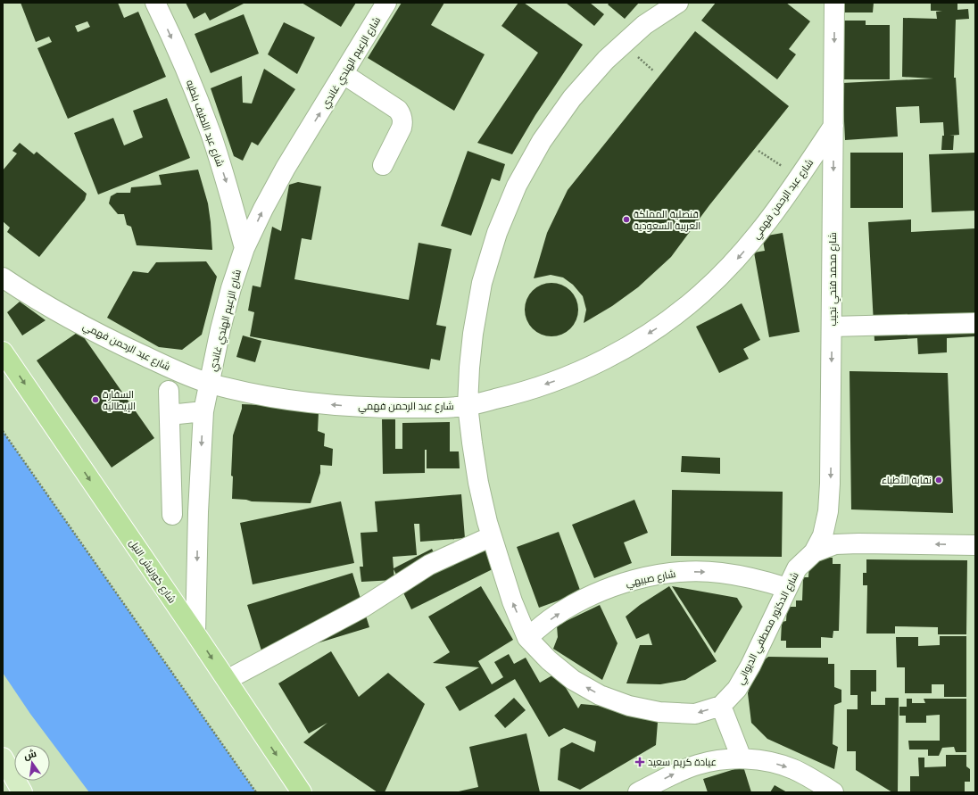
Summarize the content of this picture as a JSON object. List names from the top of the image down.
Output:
{
  "streets": {
    "highway": ["شارع كورنيش النيل"],
    "street": [
      "شارع الزعيم الهندي غاندي",
      "شارع عبد اللطيف بلطيه",
      "شارع عبد الرحمن فهمي",
      "شارع محمد فتحي نجيب",
      "شارع صبيهي",
      "شارع الدكتور مصطفي الديواني"
    ]
  },
  "crossings": [
    ["شارع الزعيم الهندي غاندي", "شارع عبد اللطيف بلطيه"],
    ["شارع الزعيم الهندي غاندي", "شارع عبد الرحمن فهمي"],
    ["شارع الزعيم الهندي غاندي", "شارع كورنيش النيل"],
    ["شارع عبد الرحمن فهمي", "شارع محمد فتحي نجيب"],
    ["شارع عبد الرحمن فهمي", "شارع الدكتور مصطفي الديواني"],
    ["شارع محمد فتحي نجيب", "شارع الدكتور مصطفي الديواني"],
    ["شارع صبيهي", "شارع الدكتور مصطفي الديواني"]
  ],
  "one_way": [
    "شارع عبد اللطيف بلطيه",
    "شارع عبد الرحمن فهمي",
    "شارع محمد فتحي نجيب",
    "شارع كورنيش النيل",
    "شارع صبيهي"
  ],
  "places": {
    "other": ["قنصلية المملكة العربية السعودية", "السفارة الإيطالية", "نقابة الأطباء"],
    "health": ["عيادة كريم سعيد"]
  },
  "north": "top"
}
